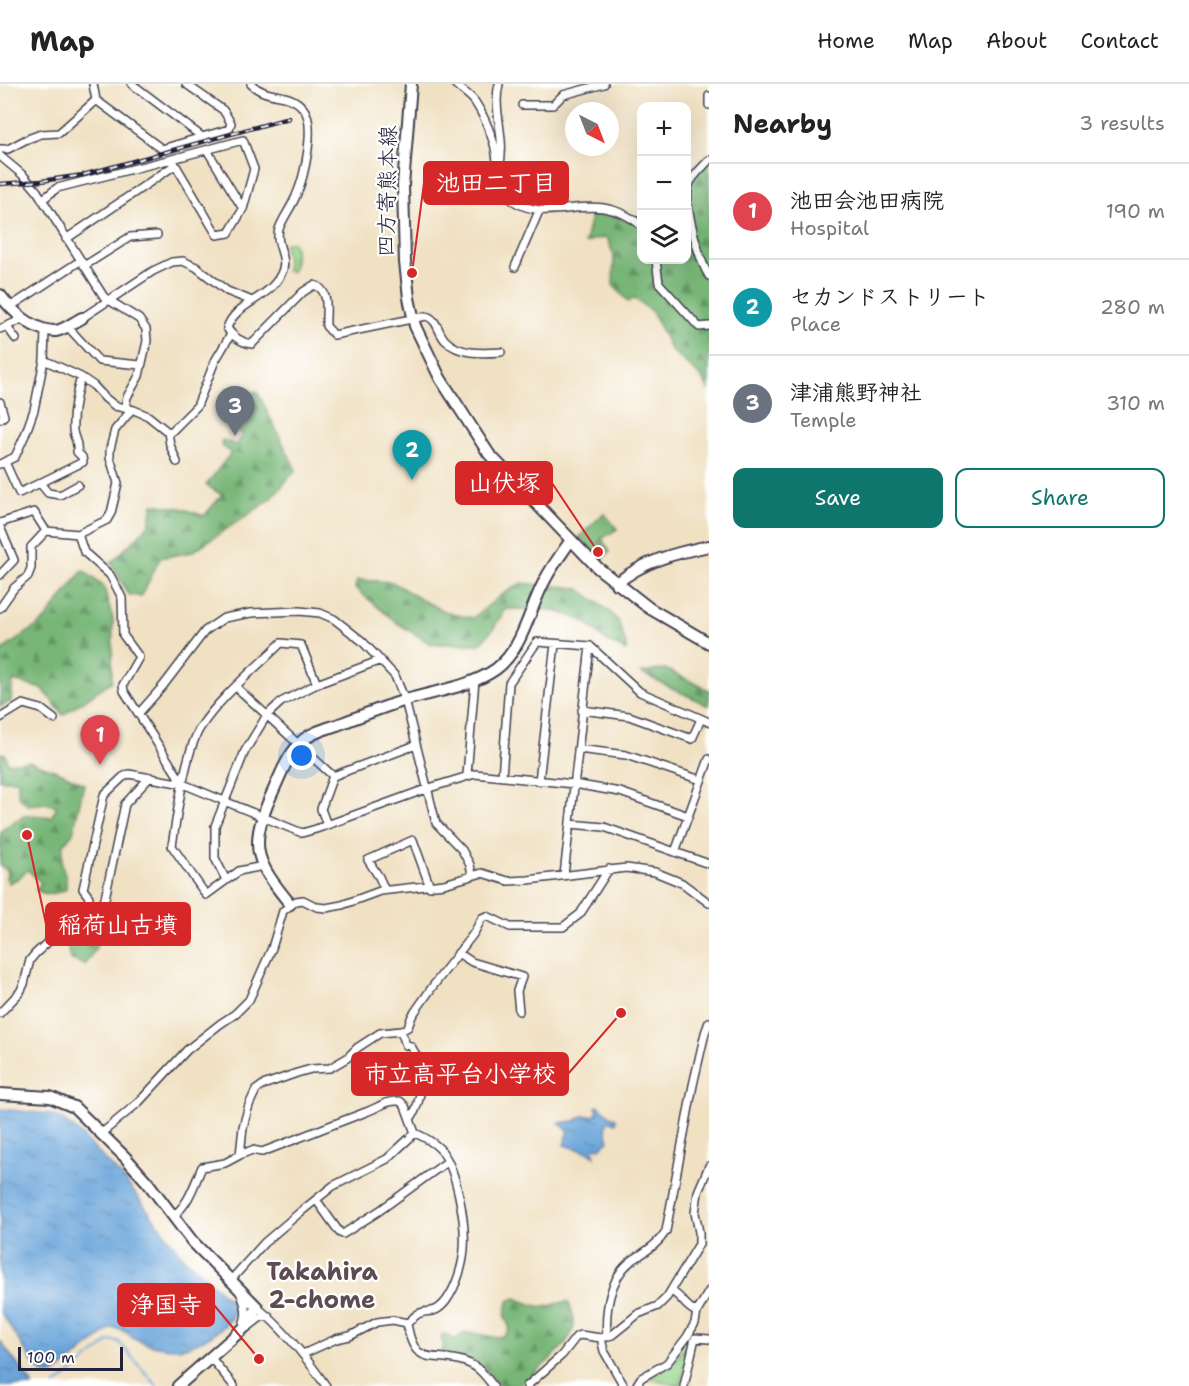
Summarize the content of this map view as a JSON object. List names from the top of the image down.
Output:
{
  "streets": {
    "street": ["四方寄熊本線"]
  },
  "districts": ["Takahira 2-chome"],
  "places": [
    "池田二丁目",
    "山伏塚",
    "稲荷山古墳",
    "市立高平台小学校",
    "浄国寺"
  ],
  "scale_bar": "100 m",
  "north": "bottom right",
  "page": {
    "header": "Map",
    "nav": [
      "Home",
      "Map",
      "About",
      "Contact"
    ],
    "heading": ["Nearby", "3 results"],
    "map_buttons": ["+", "−"],
    "list": [
      {
        "mark": "1",
        "name": "池田会池田病院",
        "note": "Hospital",
        "value": "190 m"
      },
      {
        "mark": "2",
        "name": "セカンドストリート",
        "note": "Place",
        "value": "280 m"
      },
      {
        "mark": "3",
        "name": "津浦熊野神社",
        "note": "Temple",
        "value": "310 m"
      }
    ],
    "pins": ["3", "2", "1"],
    "buttons": ["Save", "Share"],
    "scale": "100 m"
  }
}
